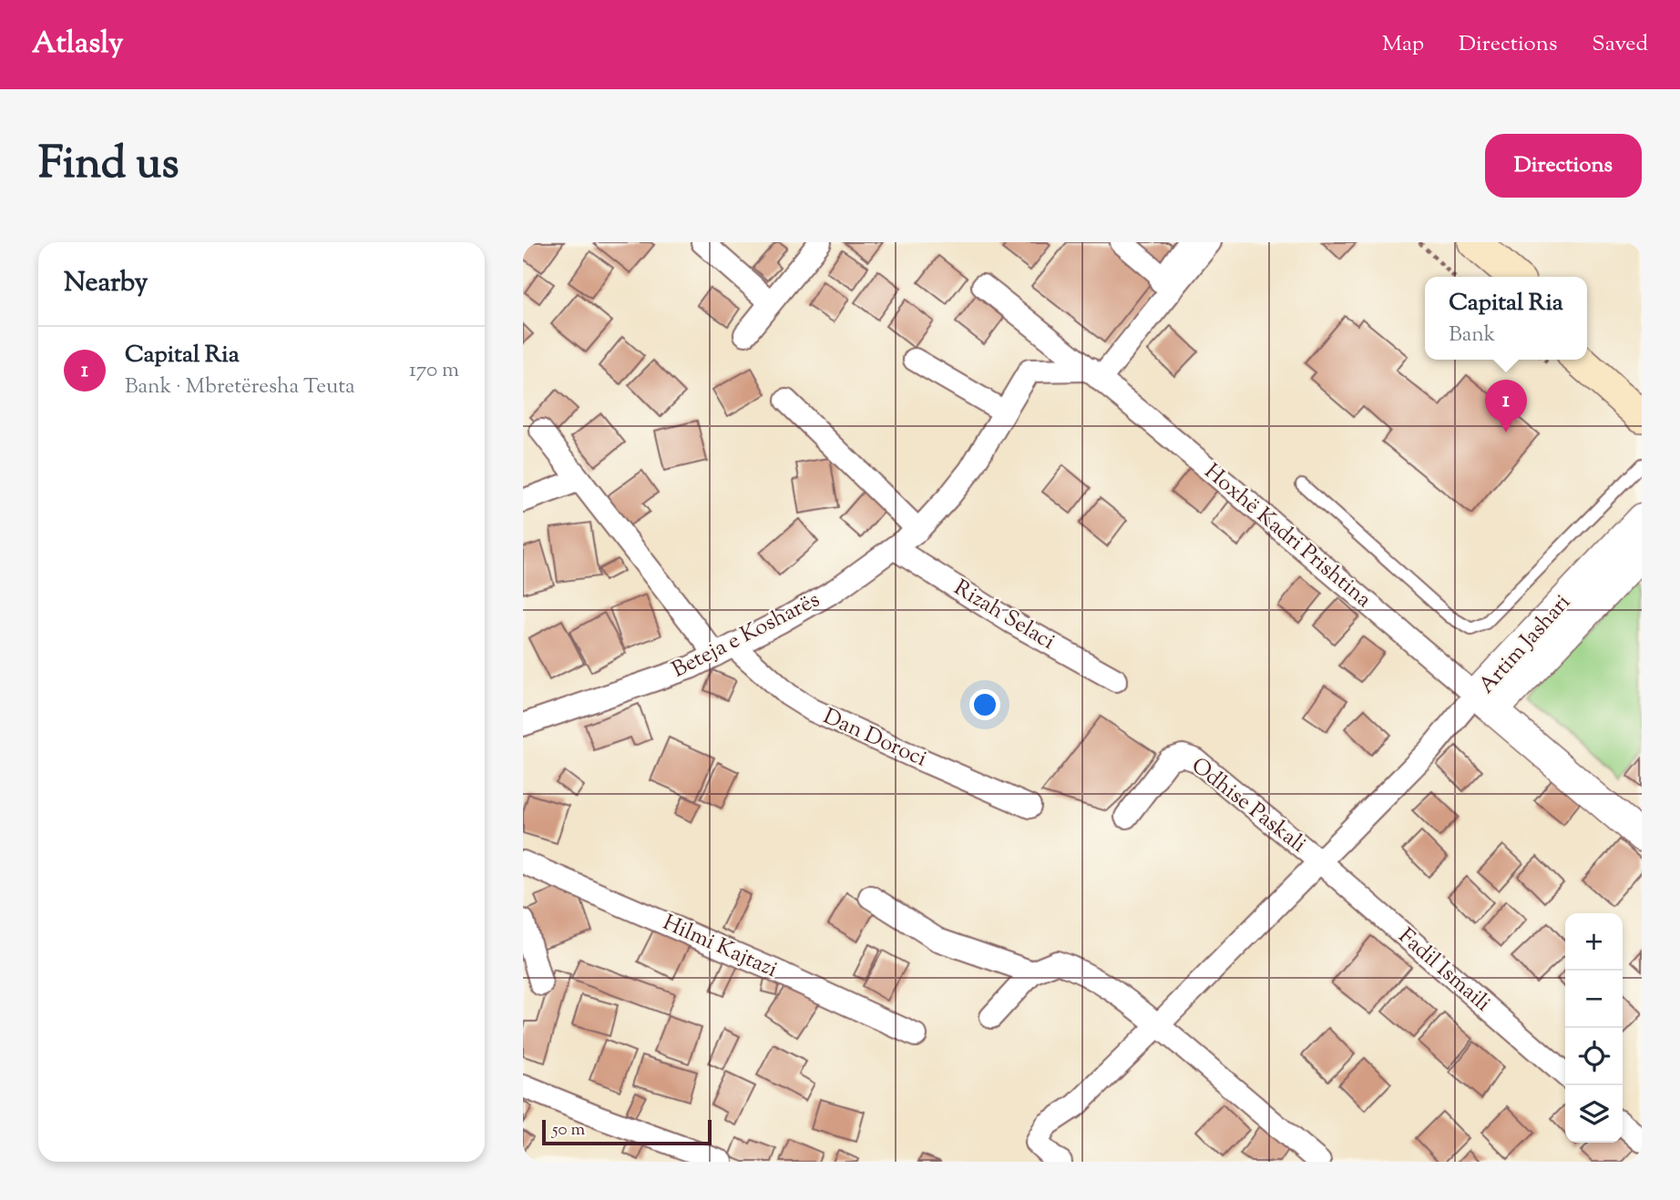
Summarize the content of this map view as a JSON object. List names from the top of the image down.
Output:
{
  "streets": {
    "street": [
      "Hoxhë Kadri Prishtina",
      "Rizah Selaci",
      "Beteja e Kosharës",
      "Artim Jashari",
      "Dan Doroci",
      "Odhise Paskali",
      "Hilmi Kajtazi",
      "Fadil Ismaili"
    ]
  },
  "crossings": [
    ["Hoxhë Kadri Prishtina", "Beteja e Kosharës"],
    ["Hoxhë Kadri Prishtina", "Artim Jashari"],
    ["Rizah Selaci", "Beteja e Kosharës"],
    ["Beteja e Kosharës", "Dan Doroci"],
    ["Odhise Paskali", "Fadil Ismaili"]
  ],
  "scale_bar": "50 m",
  "page": {
    "header": "Atlasly",
    "nav": ["Map", "Directions", "Saved"],
    "title": "Find us",
    "buttons": "Directions",
    "heading": "Nearby",
    "popup": ["Capital Ria", "Bank"],
    "list": [
      {
        "mark": "1",
        "name": "Capital Ria",
        "note": "Bank · Mbretëresha Teuta",
        "value": "170 m"
      }
    ],
    "pins": "1",
    "map_buttons": ["+", "−"],
    "scale": "50 m"
  }
}
